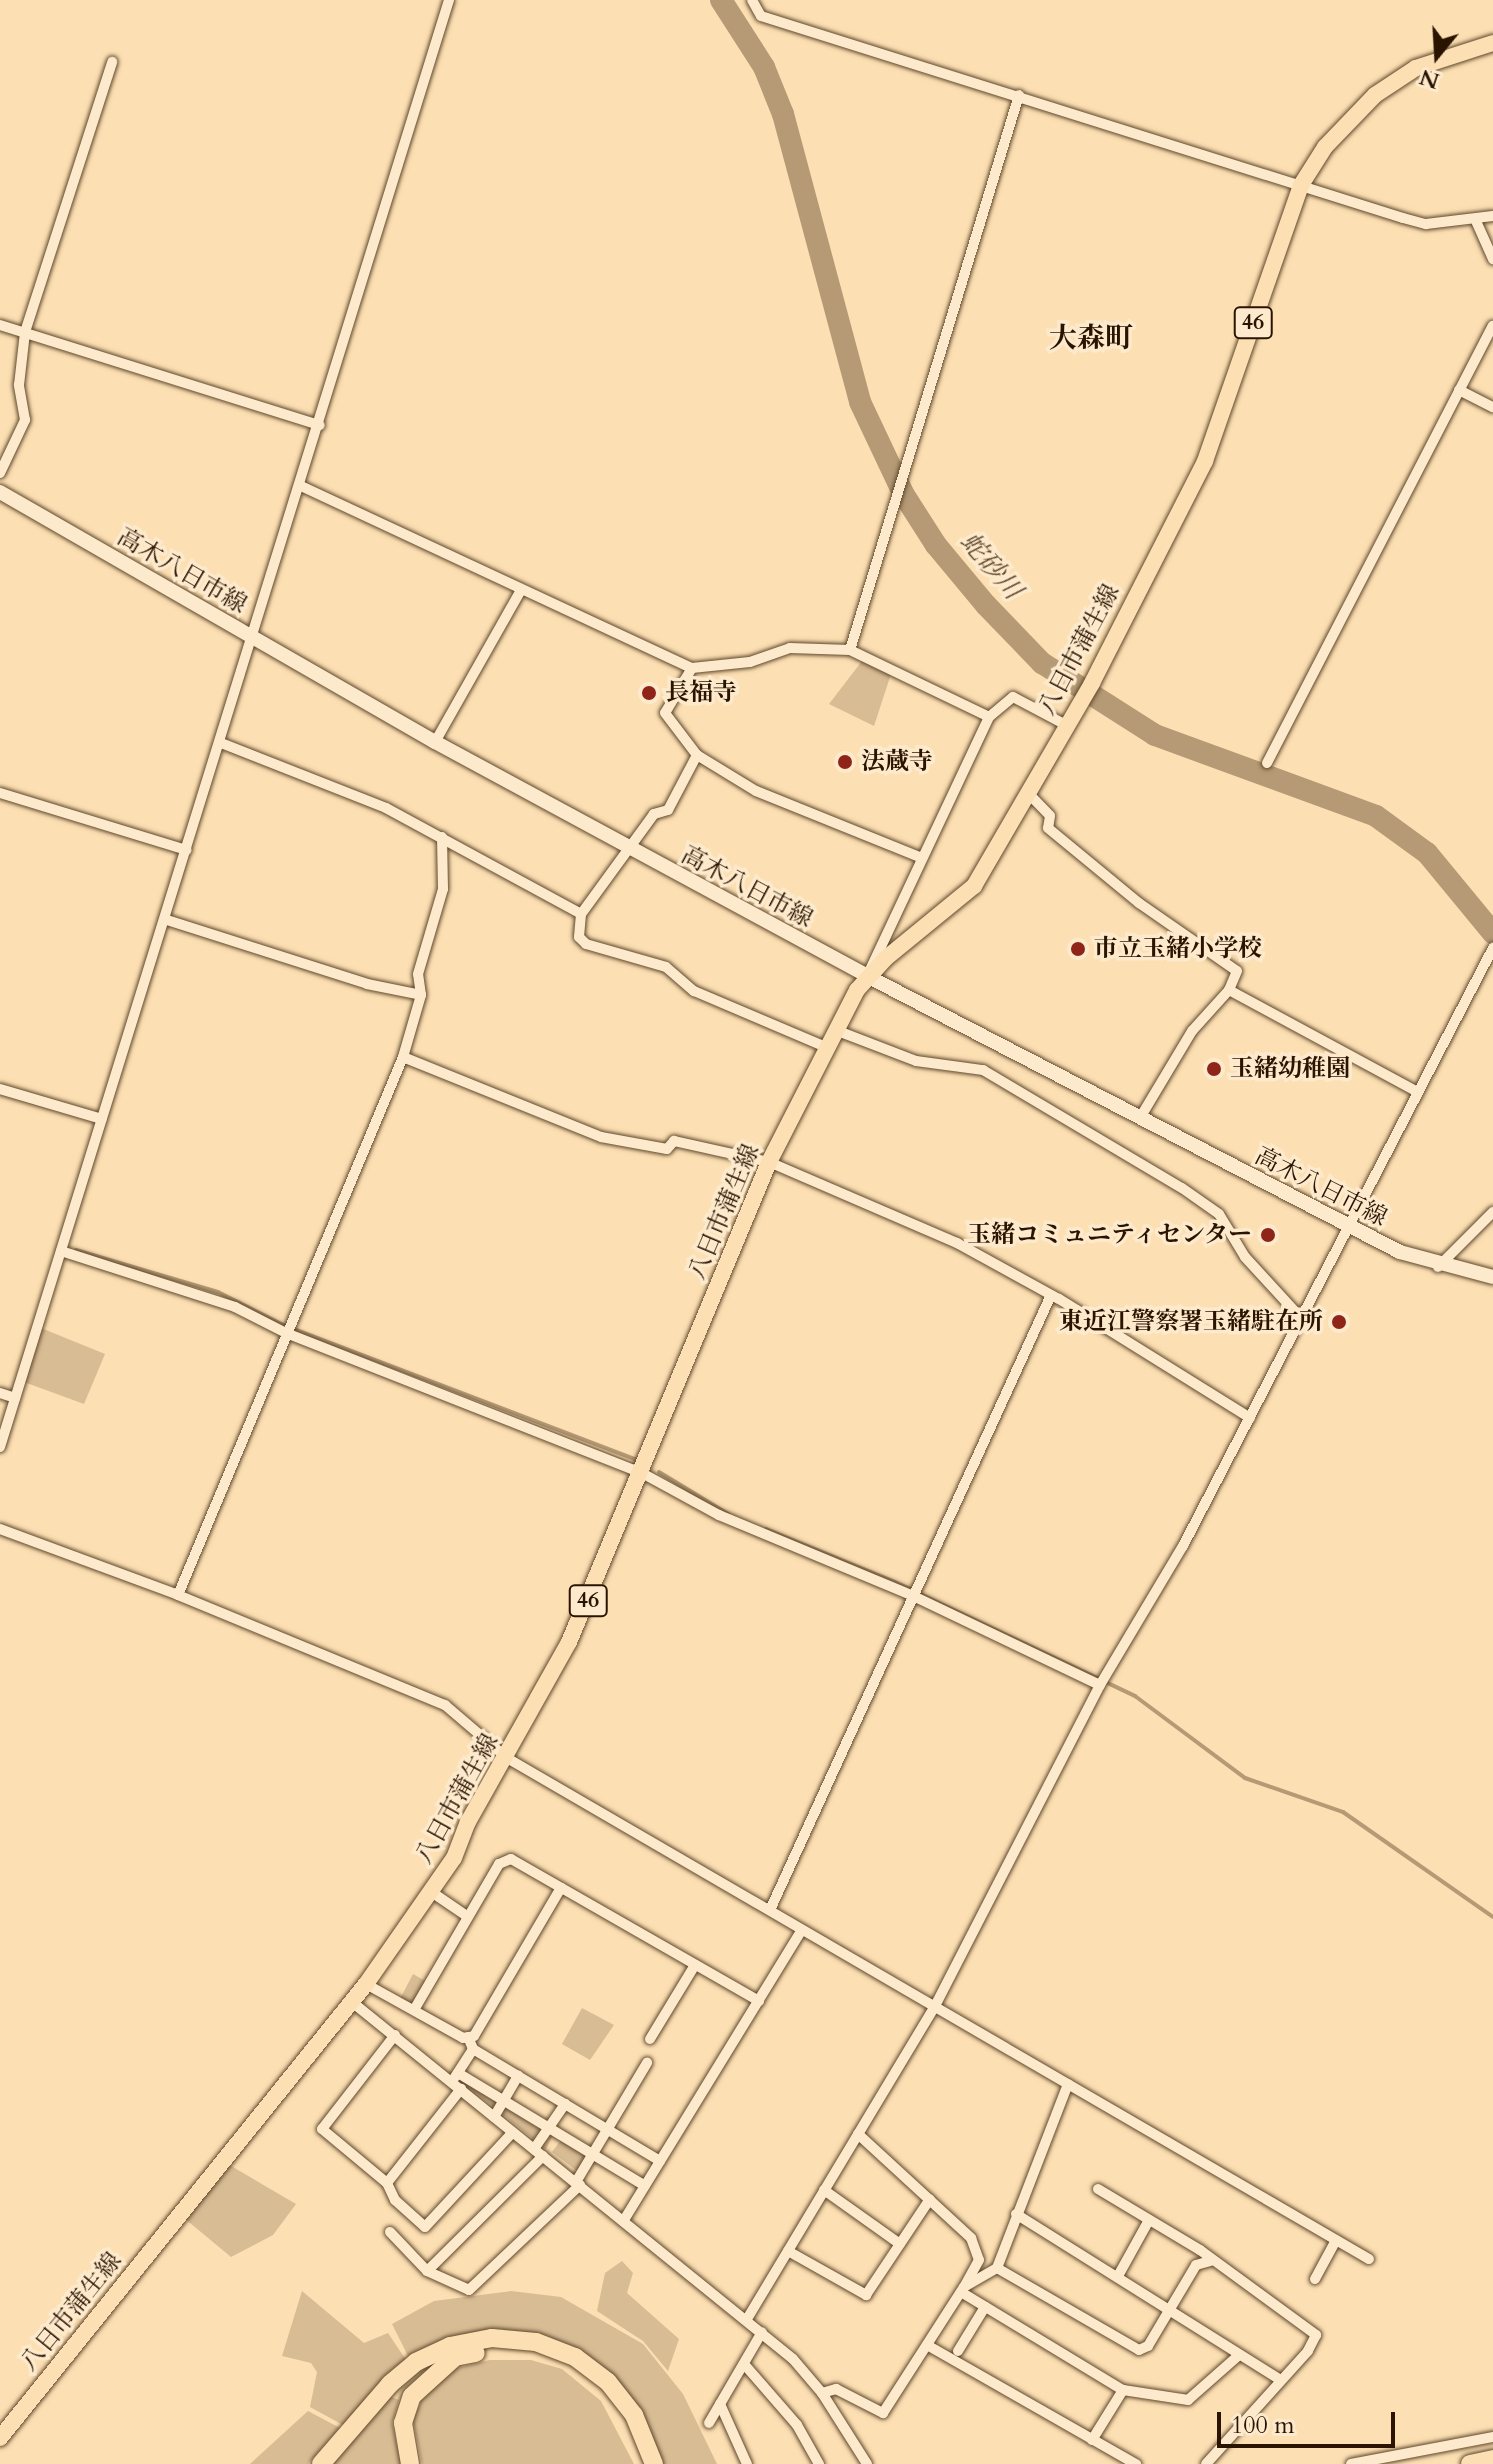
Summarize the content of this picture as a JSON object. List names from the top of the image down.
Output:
{
  "streets": {
    "main road": ["46", "高木八日市線", "八日市蒲生線"]
  },
  "crossings": [
    ["高木八日市線", "八日市蒲生線"]
  ],
  "districts": ["大森町"],
  "water": ["蛇砂川"],
  "places": [
    "長福寺",
    "法蔵寺",
    "市立玉緒小学校",
    "玉緒幼稚園",
    "玉緒コミュニティセンター",
    "東近江警察署玉緒駐在所"
  ],
  "scale_bar": "100 m",
  "north": "bottom"
}
